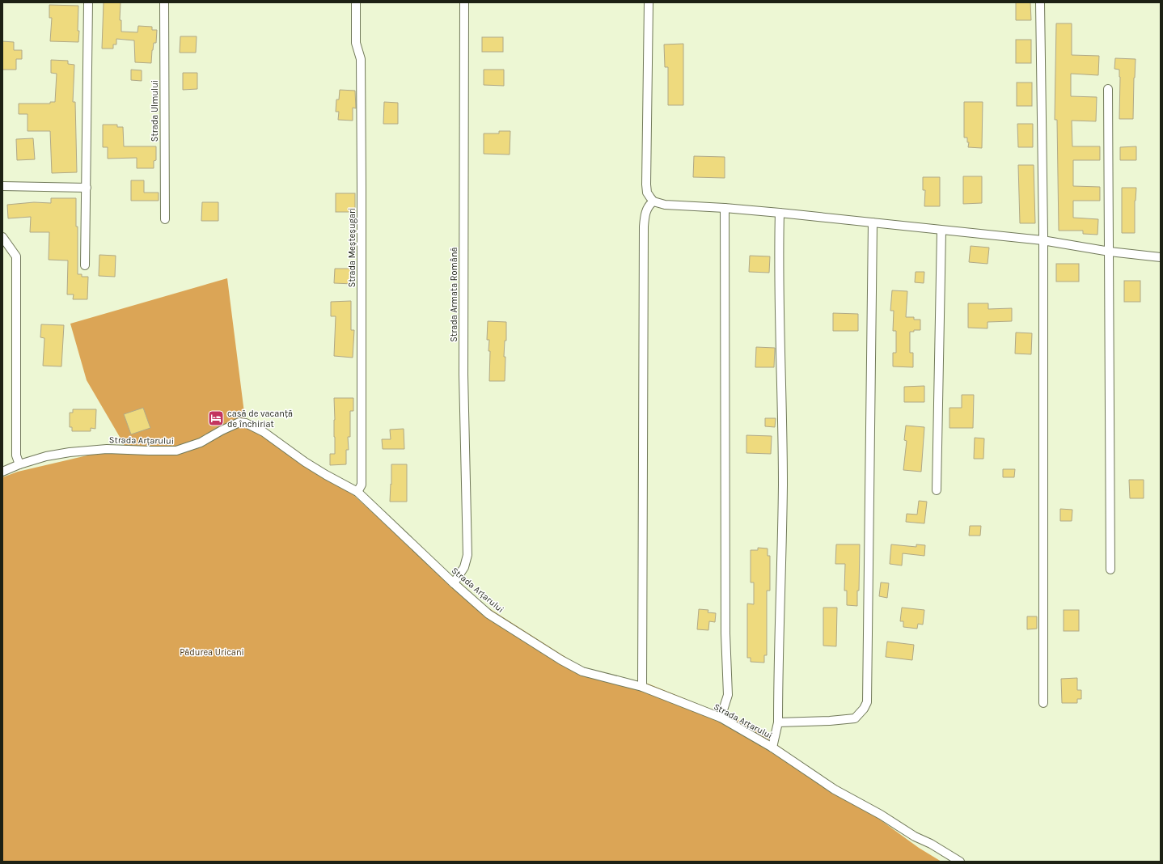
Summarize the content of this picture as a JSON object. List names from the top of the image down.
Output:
{
  "streets": {
    "street": [
      "Strada Ulmului",
      "Strada Meșteșugari",
      "Strada Armata Română",
      "Strada Arțarului"
    ]
  },
  "crossings": [
    ["Strada Meșteșugari", "Strada Arțarului"],
    ["Strada Armata Română", "Strada Arțarului"]
  ],
  "parks": ["Pădurea Uricani"],
  "places": {
    "hotel": ["casă de vacanță de închiriat"]
  }
}
